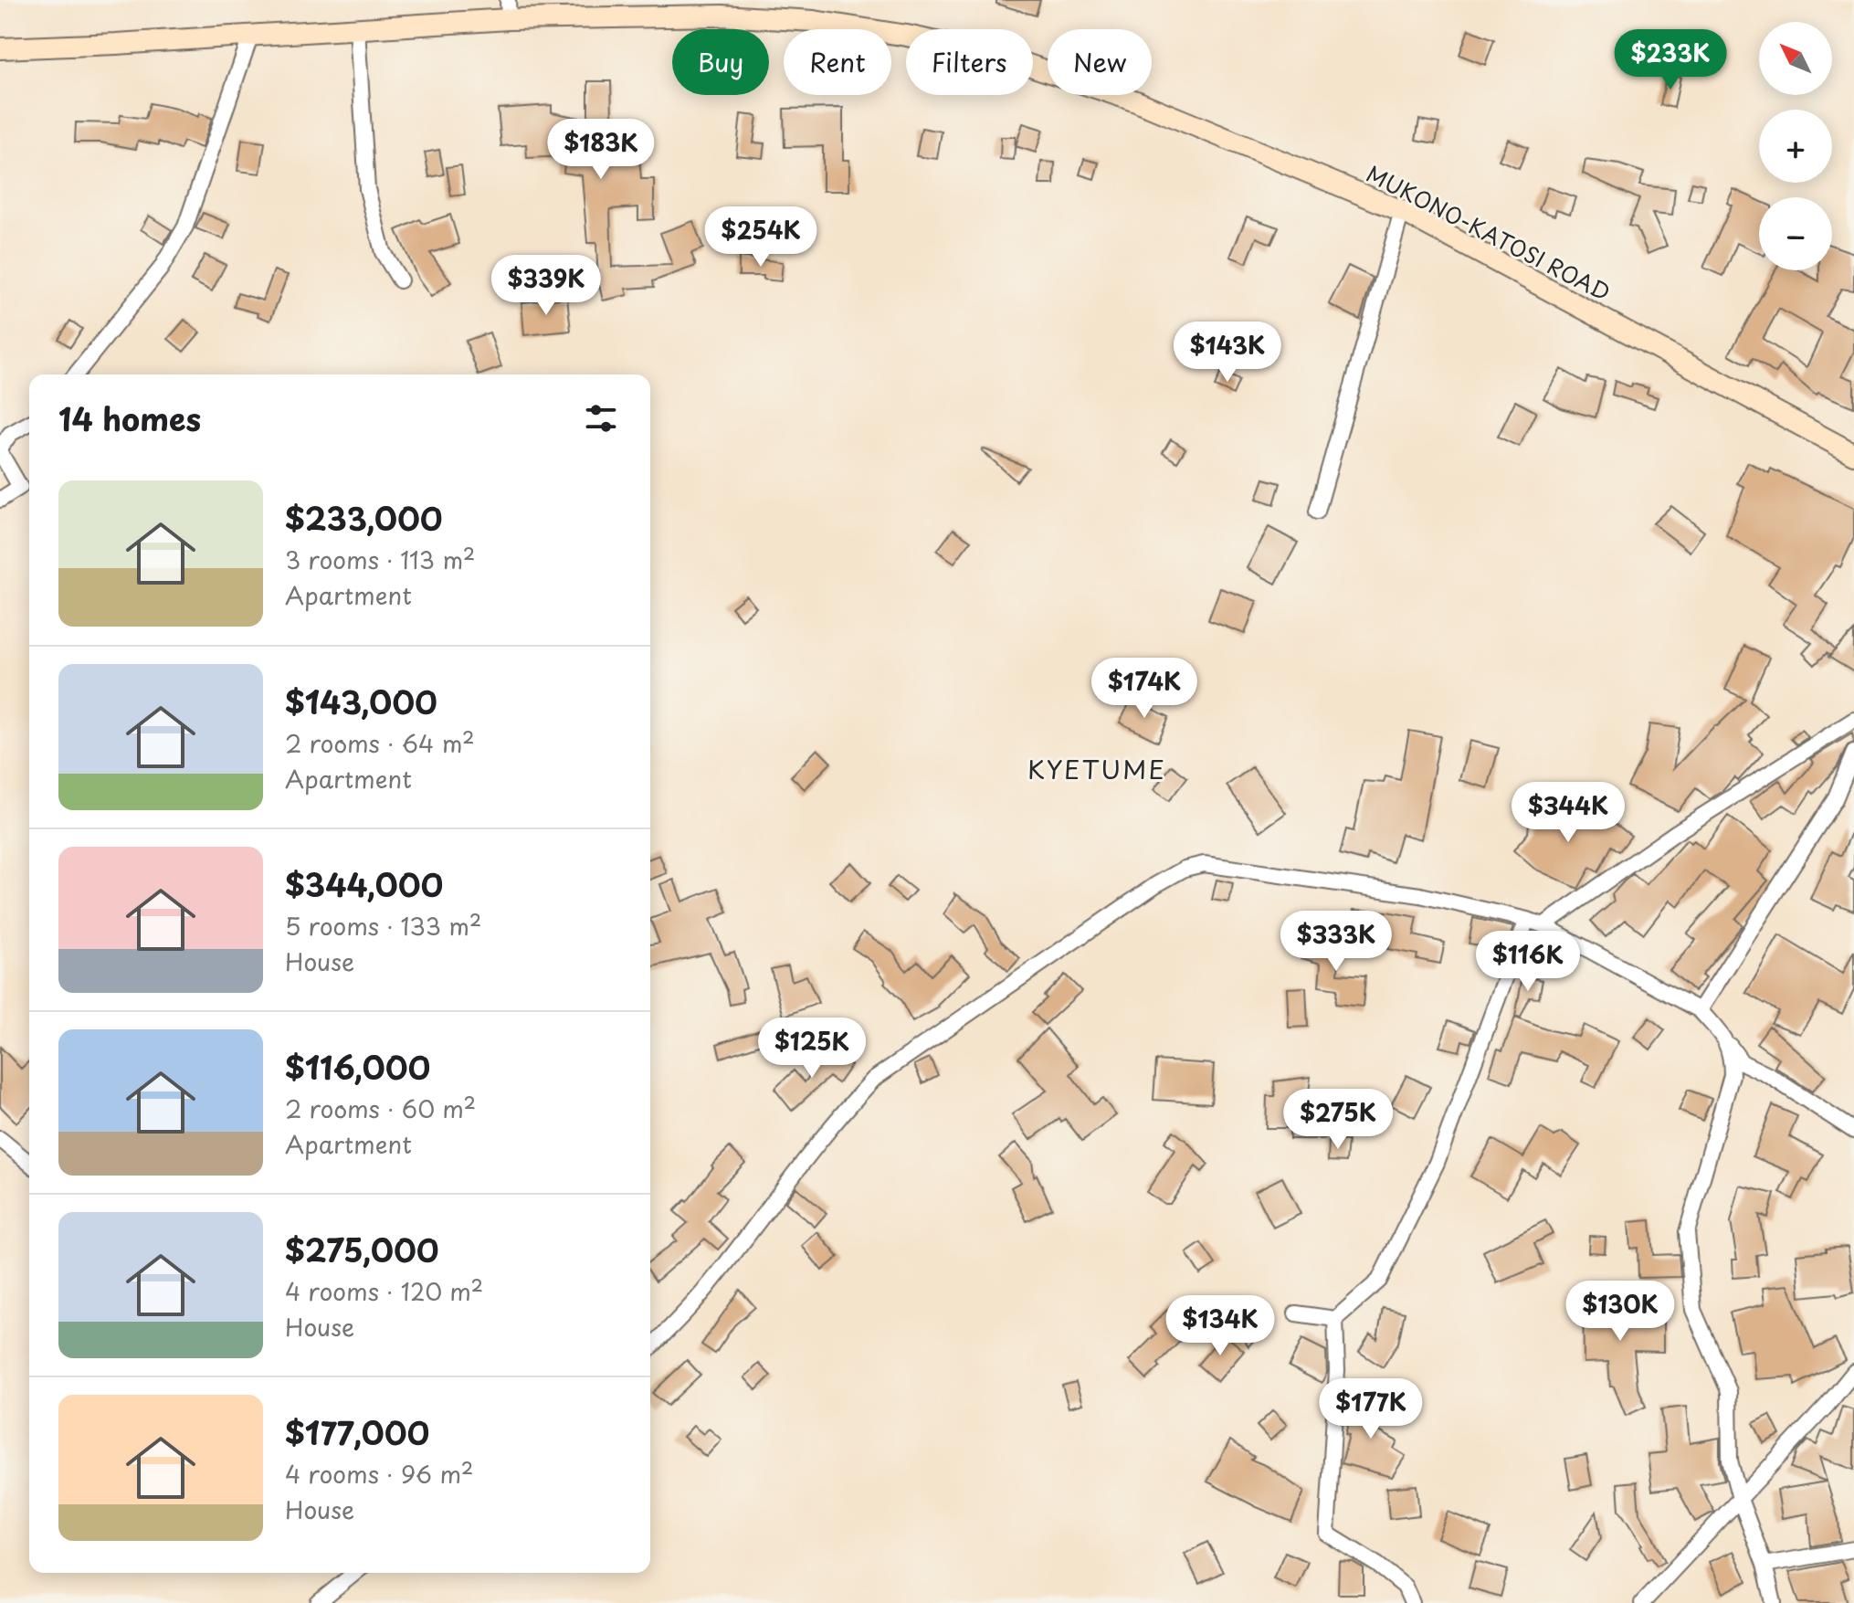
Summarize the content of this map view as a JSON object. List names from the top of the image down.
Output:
{
  "streets": {
    "main road": ["MUKONO-KATOSI ROAD"]
  },
  "districts": ["KYETUME"],
  "north": "top left",
  "page": {
    "map_buttons": ["+", "−"],
    "price": [
      "$233K",
      "$183K",
      "$254K",
      "$339K",
      "$143K",
      "$174K",
      "$344K",
      "$333K",
      "$116K",
      "$125K",
      "$275K",
      "$130K",
      "$134K",
      "$177K"
    ],
    "chip": [
      "Buy",
      "Rent",
      "Filters",
      "New"
    ],
    "heading": "14 homes",
    "list": [
      {
        "name": "$233,000",
        "note": "3 rooms · 113 m² · Apartment"
      },
      {
        "name": "$143,000",
        "note": "2 rooms · 64 m² · Apartment"
      },
      {
        "name": "$344,000",
        "note": "5 rooms · 133 m² · House"
      },
      {
        "name": "$116,000",
        "note": "2 rooms · 60 m² · Apartment"
      },
      {
        "name": "$275,000",
        "note": "4 rooms · 120 m² · House"
      },
      {
        "name": "$177,000",
        "note": "4 rooms · 96 m² · House"
      }
    ]
  }
}
